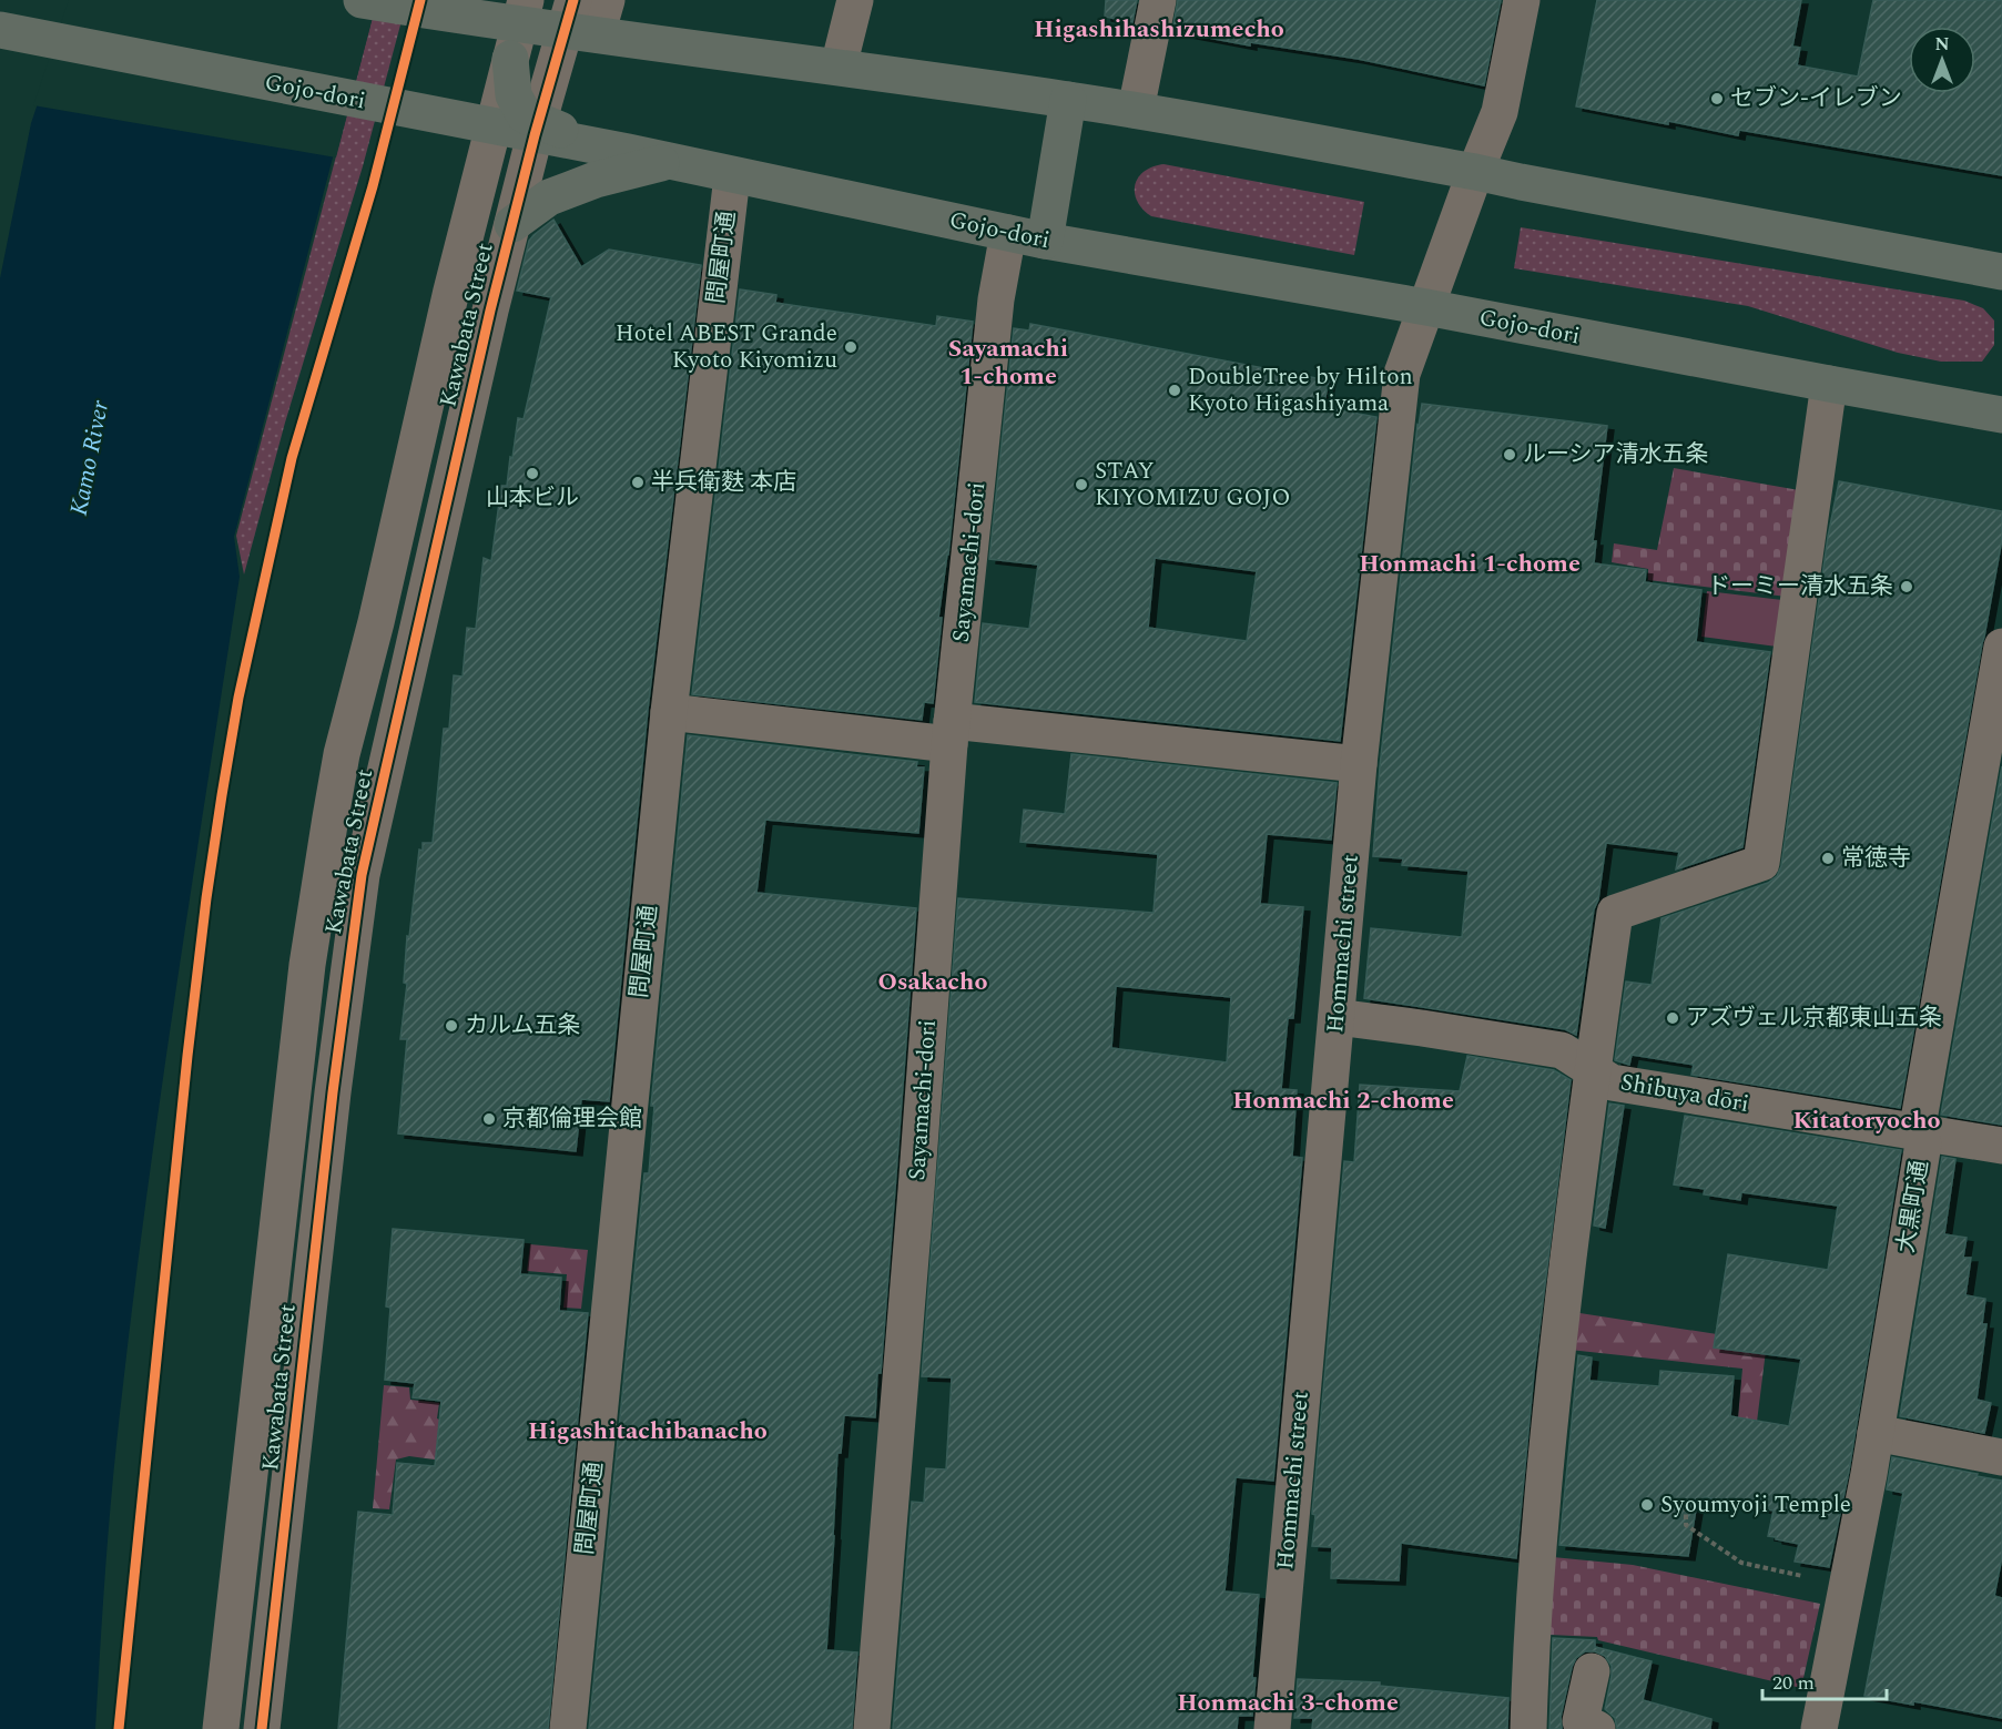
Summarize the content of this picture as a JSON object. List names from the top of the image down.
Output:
{
  "streets": {
    "highway": ["Gojo-dori"],
    "street": [
      "問屋町通",
      "Kawabata Street",
      "Sayamachi-dori",
      "Hommachi street",
      "Shibuya dōri",
      "大黒町通"
    ]
  },
  "crossings": [
    ["Gojo-dori", "問屋町通"],
    ["Gojo-dori", "Kawabata Street"],
    ["Gojo-dori", "Sayamachi-dori"],
    ["Gojo-dori", "Hommachi street"],
    ["Hommachi street", "Shibuya dōri"],
    ["Shibuya dōri", "大黒町通"]
  ],
  "districts": [
    "Higashihashizumecho",
    "Sayamachi 1-chome",
    "Honmachi 1-chome",
    "Osakacho",
    "Honmachi 2-chome",
    "Kitatoryocho",
    "Higashitachibanacho",
    "Honmachi 3-chome"
  ],
  "water": ["Kamo River"],
  "places": [
    "セブン-イレブン",
    "Hotel ABEST Grande Kyoto Kiyomizu",
    "DoubleTree by Hilton Kyoto Higashiyama",
    "ルーシア清水五条",
    "山本ビル",
    "半兵衛麩 本店",
    "STAY KIYOMIZU GOJO",
    "ドーミー清水五条",
    "常徳寺",
    "アズヴェル京都東山五条",
    "カルム五条",
    "京都倫理会館",
    "Syoumyoji Temple"
  ],
  "scale_bar": "20 m",
  "north": "top"
}
